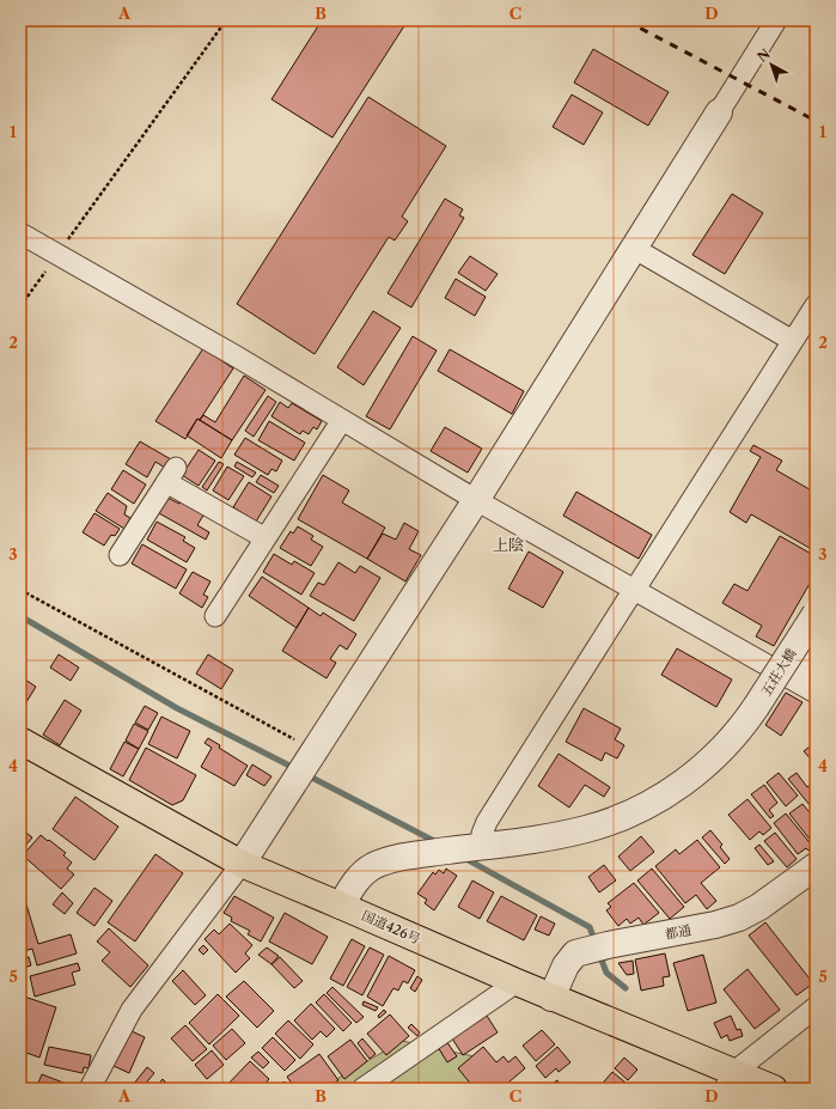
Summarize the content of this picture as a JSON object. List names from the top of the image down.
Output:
{
  "streets": {
    "highway": ["国道426号"],
    "street": ["五荘大橋", "都通"]
  },
  "crossings": [
    ["五荘大橋", "国道426号"],
    ["国道426号", "都通"]
  ],
  "districts": ["上陰"],
  "north": "top left",
  "grid": {
    "columns": [
      "A",
      "B",
      "C",
      "D"
    ],
    "rows": [
      "1",
      "2",
      "3",
      "4",
      "5"
    ]
  }
}
